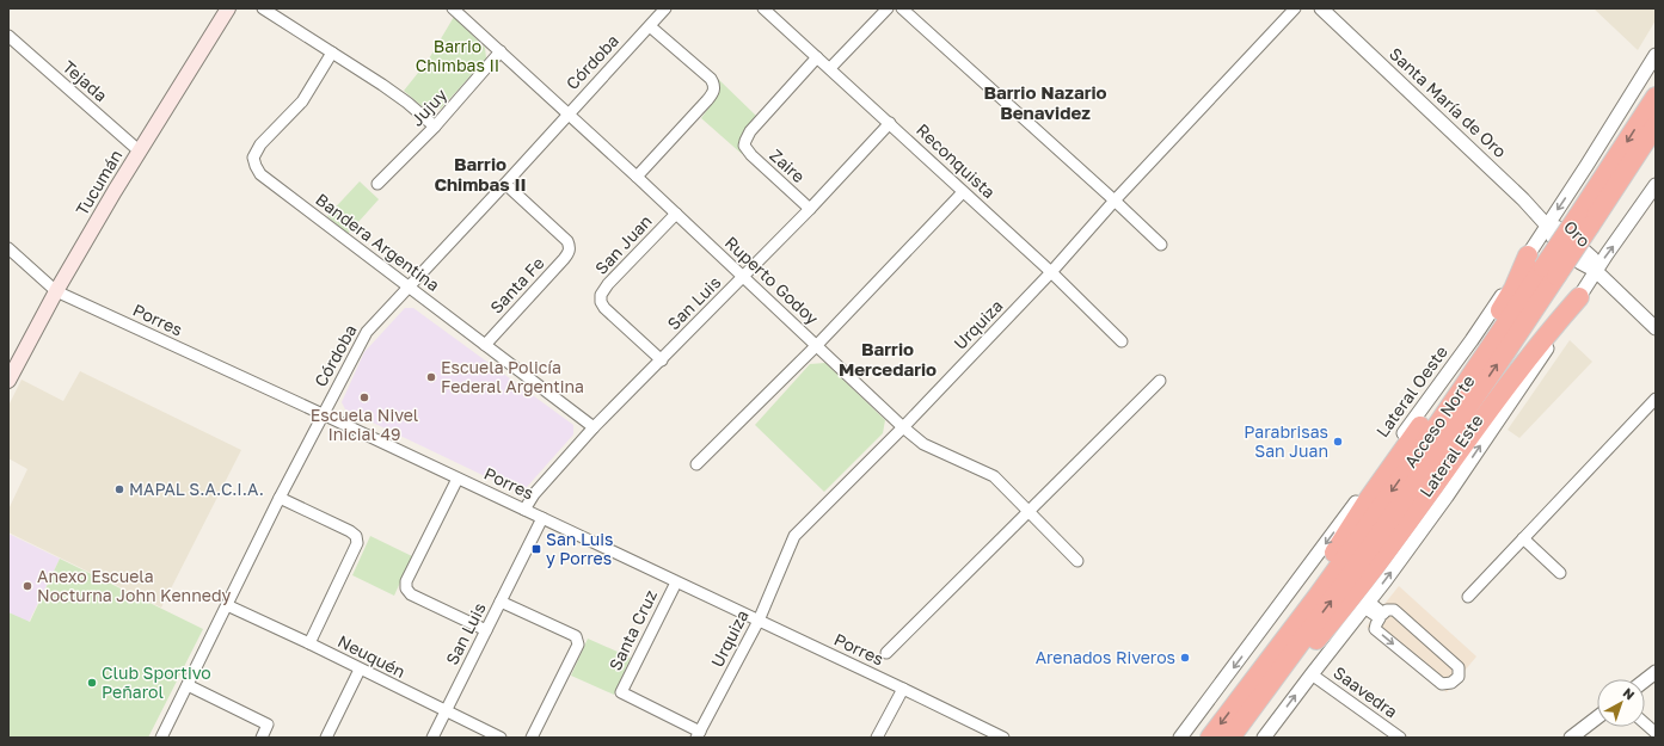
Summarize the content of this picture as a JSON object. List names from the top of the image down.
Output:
{
  "streets": {
    "highway": ["Acceso Norte"],
    "main road": ["Tucumán"],
    "street": [
      "Córdoba",
      "Tejada",
      "Santa María de Oro",
      "Jujuy",
      "Reconquista",
      "Zaire",
      "Oro",
      "Bandera Argentina",
      "San Juan",
      "Ruperto Godoy",
      "Santa Fe",
      "San Luis",
      "Porres",
      "Urquiza",
      "Lateral Oeste",
      "Lateral Este",
      "Santa Cruz",
      "Neuquén",
      "Saavedra"
    ]
  },
  "crossings": [
    ["Córdoba", "Bandera Argentina"],
    ["Córdoba", "Ruperto Godoy"],
    ["Córdoba", "Santa Fe"],
    ["Córdoba", "Porres"],
    ["Córdoba", "Neuquén"],
    ["Tejada", "Tucumán"],
    ["Santa María de Oro", "Oro"],
    ["Santa María de Oro", "Lateral Oeste"],
    ["Jujuy", "Ruperto Godoy"],
    ["Reconquista", "Zaire"],
    ["Reconquista", "San Luis"],
    ["Reconquista", "Urquiza"],
    ["Zaire", "San Luis"],
    ["Tucumán", "Porres"],
    ["Oro", "Lateral Oeste"],
    ["Oro", "Lateral Este"],
    ["Bandera Argentina", "Santa Fe"],
    ["Bandera Argentina", "San Luis"],
    ["San Juan", "Ruperto Godoy"],
    ["San Juan", "San Luis"],
    ["Ruperto Godoy", "San Luis"],
    ["Ruperto Godoy", "Urquiza"],
    ["San Luis", "Porres"],
    ["San Luis", "Neuquén"],
    ["Porres", "Urquiza"],
    ["Porres", "Santa Cruz"],
    ["Urquiza", "Santa Cruz"],
    ["Lateral Este", "Saavedra"]
  ],
  "one_way": ["Lateral Oeste"],
  "districts": ["Barrio Nazario Benavidez", "Barrio Chimbas II", "Barrio Mercedario"],
  "parks": ["Barrio Chimbas II"],
  "places": {
    "other": [
      "Escuela Policía Federal Argentina",
      "Escuela Nivel Inicial 49",
      "Parabrisas San Juan",
      "MAPAL S.A.C.I.A.",
      "Anexo Escuela Nocturna John Kennedy",
      "Arenados Riveros",
      "Club Sportivo Peñarol"
    ],
    "transit": ["San Luis y Porres"]
  },
  "north": "top right"
}
